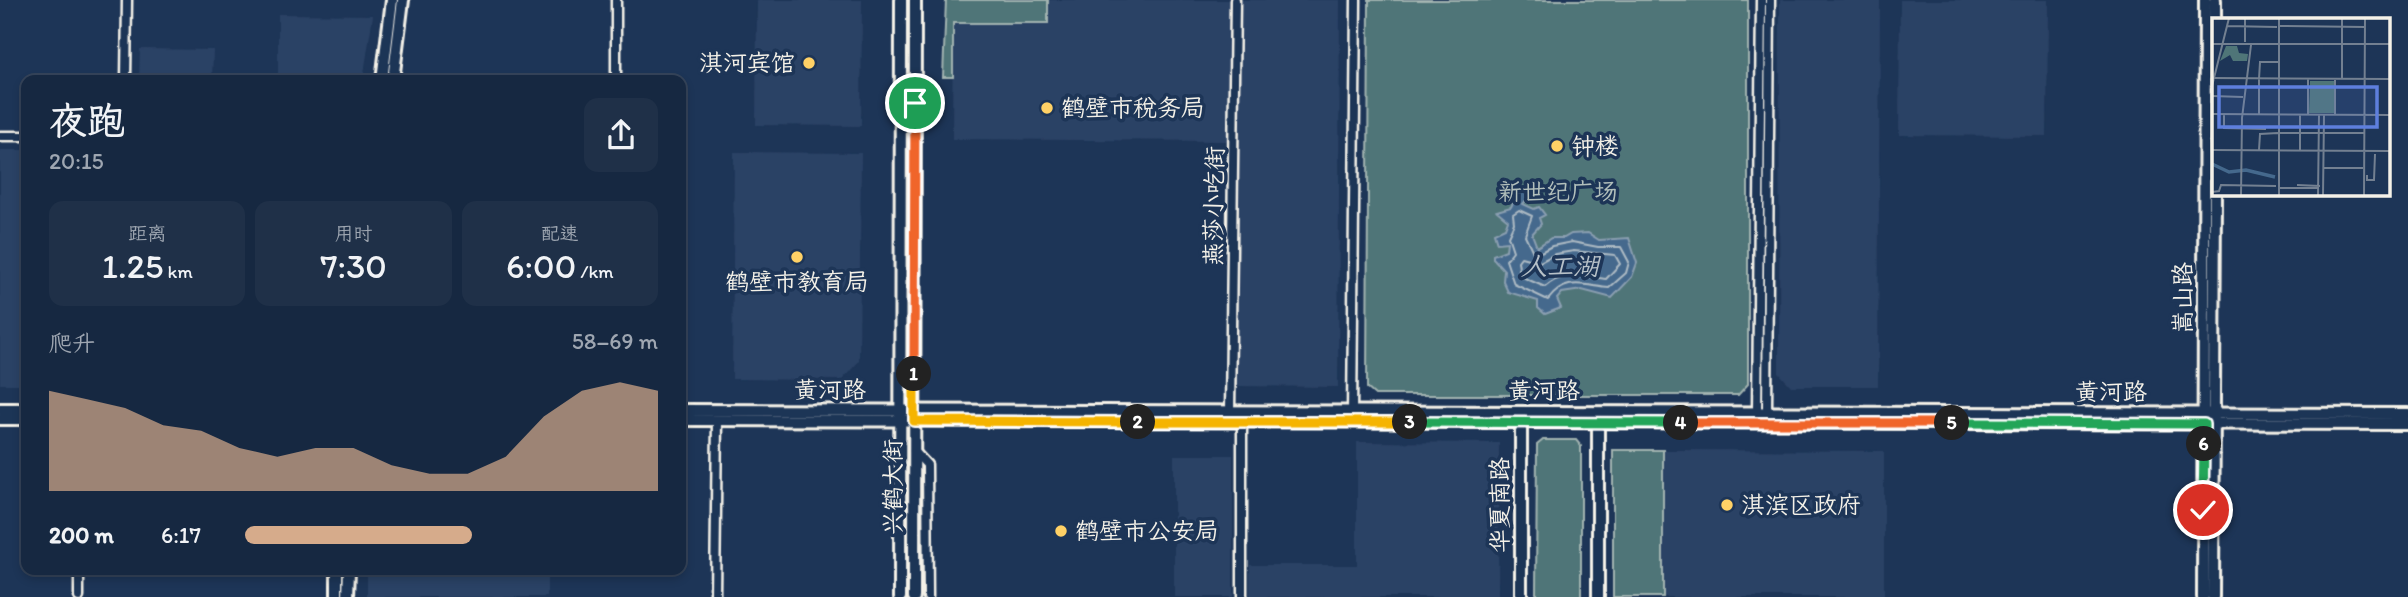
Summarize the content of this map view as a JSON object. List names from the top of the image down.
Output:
{
  "streets": {
    "main road": [
      "嵩山路",
      "黄河路",
      "兴鹤大街",
      "华夏南路"
    ],
    "street": ["燕莎小吃街"]
  },
  "crossings": [
    ["燕莎小吃街", "黄河路"],
    ["嵩山路", "黄河路"],
    ["黄河路", "兴鹤大街"],
    ["黄河路", "华夏南路"]
  ],
  "water": ["人工湖"],
  "parks": ["新世纪广场"],
  "places": [
    "淇河宾馆",
    "鹤壁市税务局",
    "钟楼",
    "鹤壁市教育局",
    "淇滨区政府",
    "鹤壁市公安局"
  ],
  "page": {
    "heading": ["夜跑", "20:15"],
    "stats": [
      ["距离", "1.25 km"],
      ["用时", "7:30"],
      ["配速", "6:00 /km"]
    ],
    "chart": ["爬升", "58–69 m"],
    "pins": [
      "1",
      "2",
      "3",
      "4",
      "5",
      "6"
    ],
    "list": [
      {
        "name": "200 m",
        "note": "6:17"
      }
    ]
  }
}
